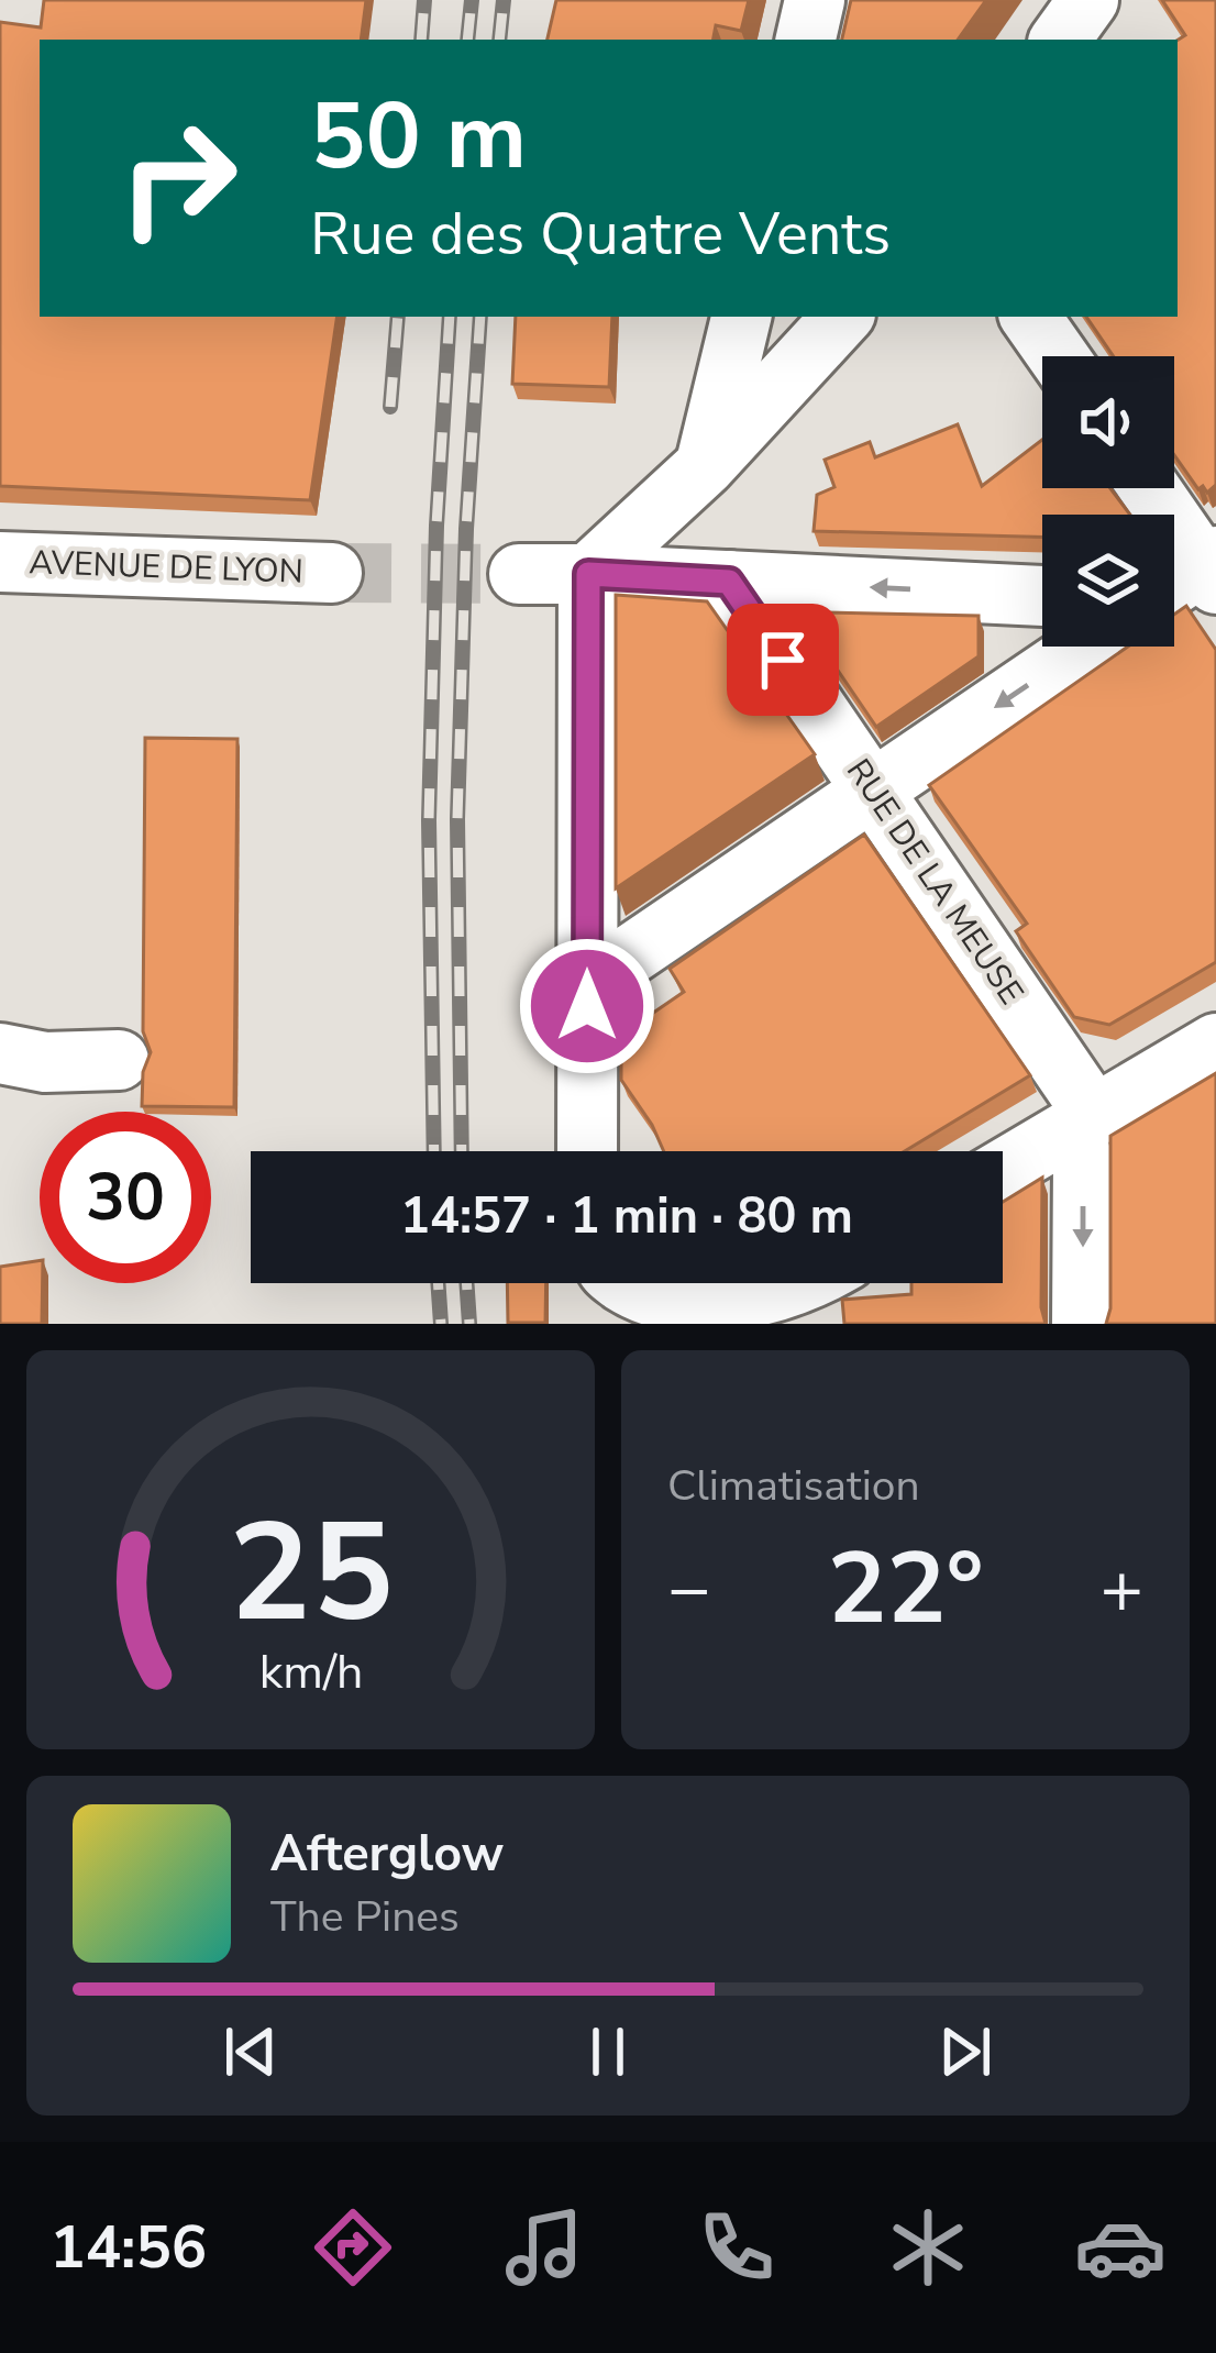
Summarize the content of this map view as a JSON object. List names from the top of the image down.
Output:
{
  "streets": {
    "street": ["AVENUE DE LYON", "RUE DE LA MEUSE"]
  },
  "page": {
    "turn": ["50 m", "Rue des Quatre Vents"],
    "limit": "30",
    "trip": "14:57 · 1 min · 80 m",
    "tile": "Climatisation",
    "heat": ["−", "22°", "+"],
    "song": ["Afterglow", "The Pines"],
    "tabs": "14:56",
    "gauge": ["25", "km/h"]
  }
}
